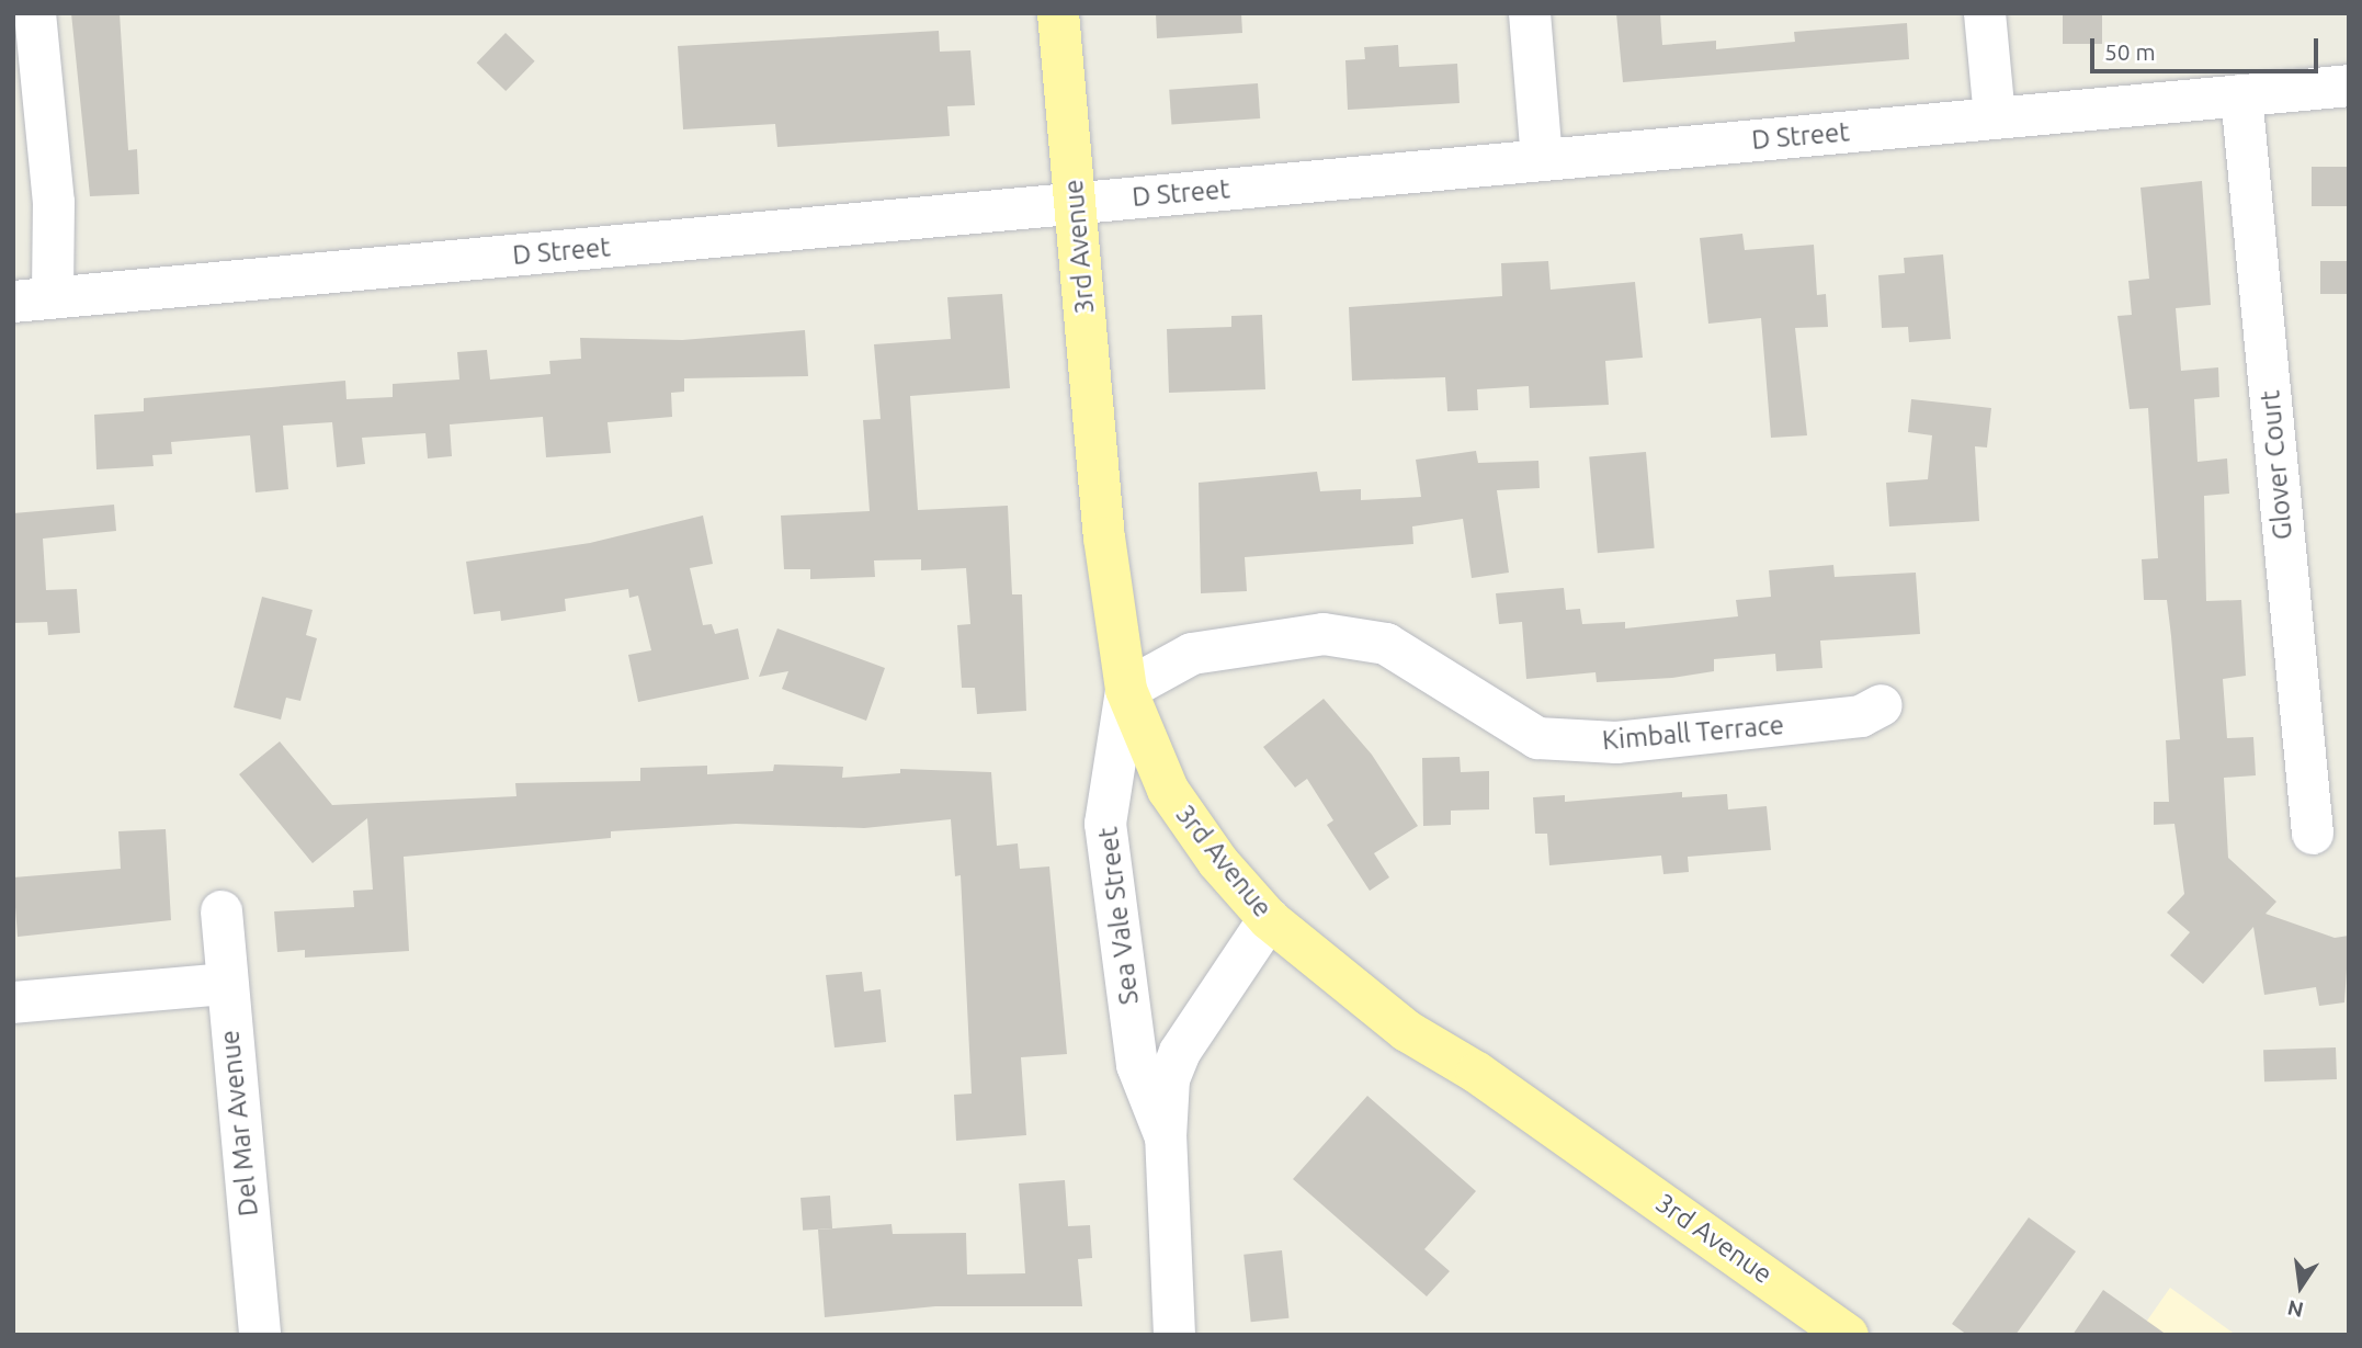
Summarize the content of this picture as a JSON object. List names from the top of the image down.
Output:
{
  "streets": {
    "main road": ["3rd Avenue"],
    "street": [
      "D Street",
      "Glover Court",
      "Kimball Terrace",
      "Sea Vale Street",
      "Del Mar Avenue"
    ]
  },
  "crossings": [
    ["D Street", "3rd Avenue"],
    ["D Street", "Glover Court"],
    ["3rd Avenue", "Kimball Terrace"],
    ["3rd Avenue", "Sea Vale Street"],
    ["Kimball Terrace", "Sea Vale Street"]
  ],
  "scale_bar": "50 m",
  "north": "bottom"
}
